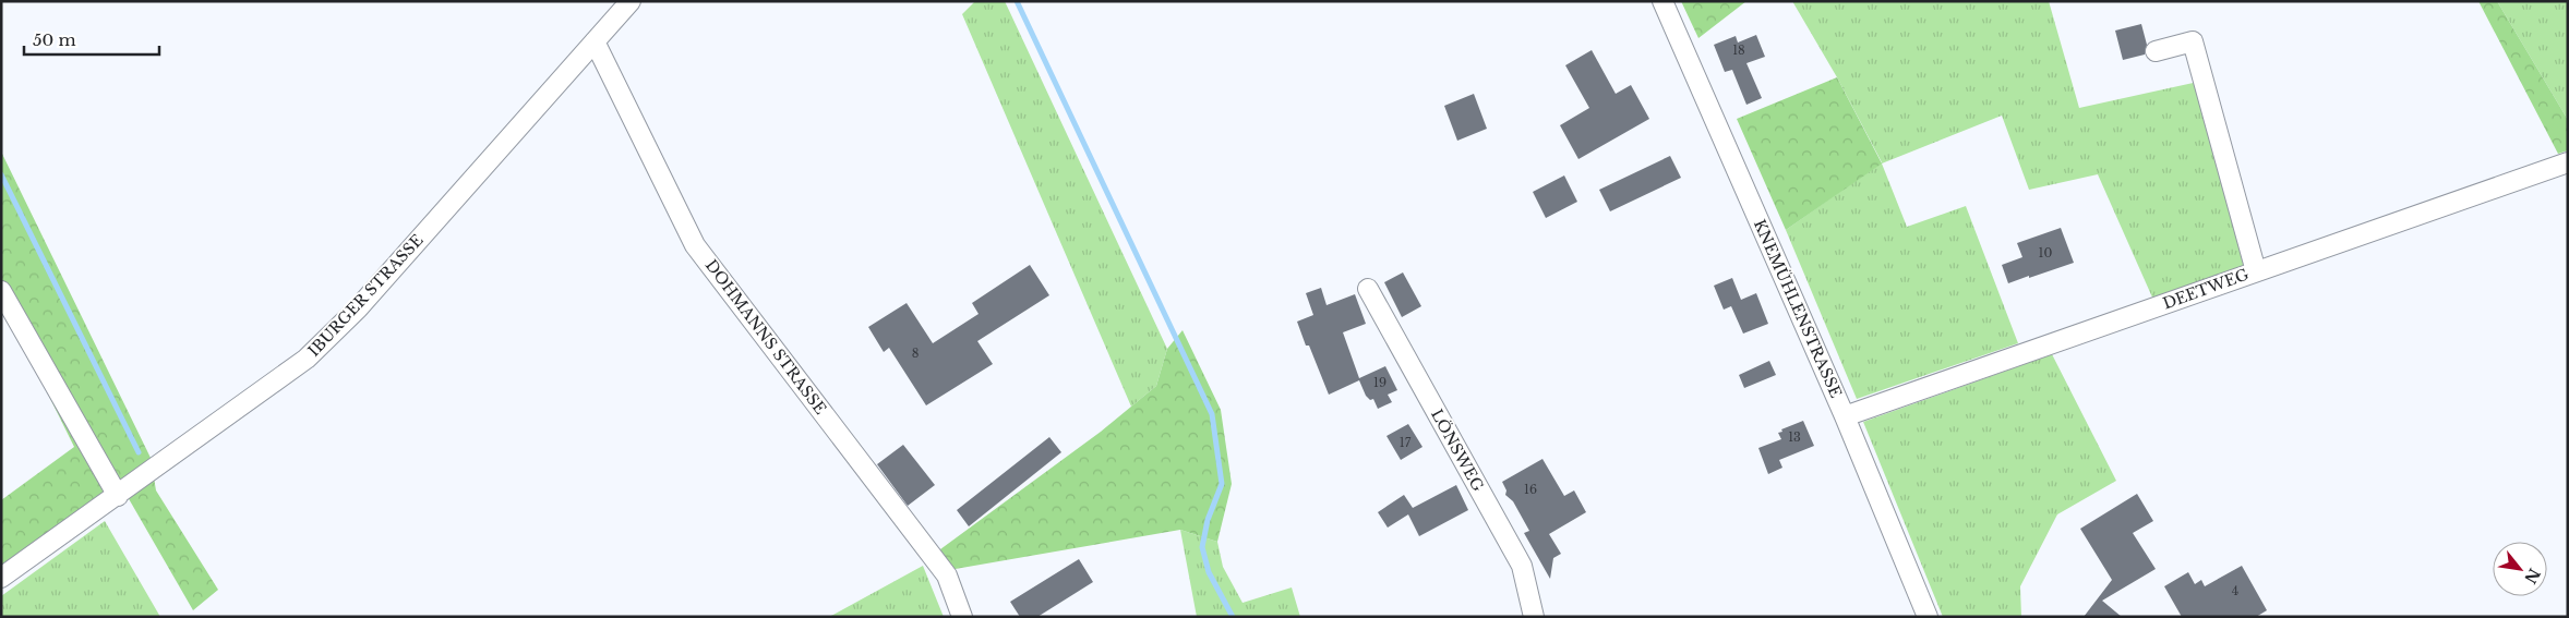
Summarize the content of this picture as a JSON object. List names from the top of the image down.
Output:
{
  "streets": {
    "street": [
      "DEETWEG",
      "IBURGER STRASSE",
      "KNEMÜHLENSTRASSE",
      "DOHMANNS STRASSE",
      "LÖNSWEG"
    ]
  },
  "crossings": [
    ["DEETWEG", "KNEMÜHLENSTRASSE"],
    ["IBURGER STRASSE", "DOHMANNS STRASSE"]
  ],
  "house_numbers": [
    "18",
    "10",
    "8",
    "19",
    "13",
    "17",
    "16",
    "4"
  ],
  "scale_bar": "50 m",
  "north": "bottom right"
}
